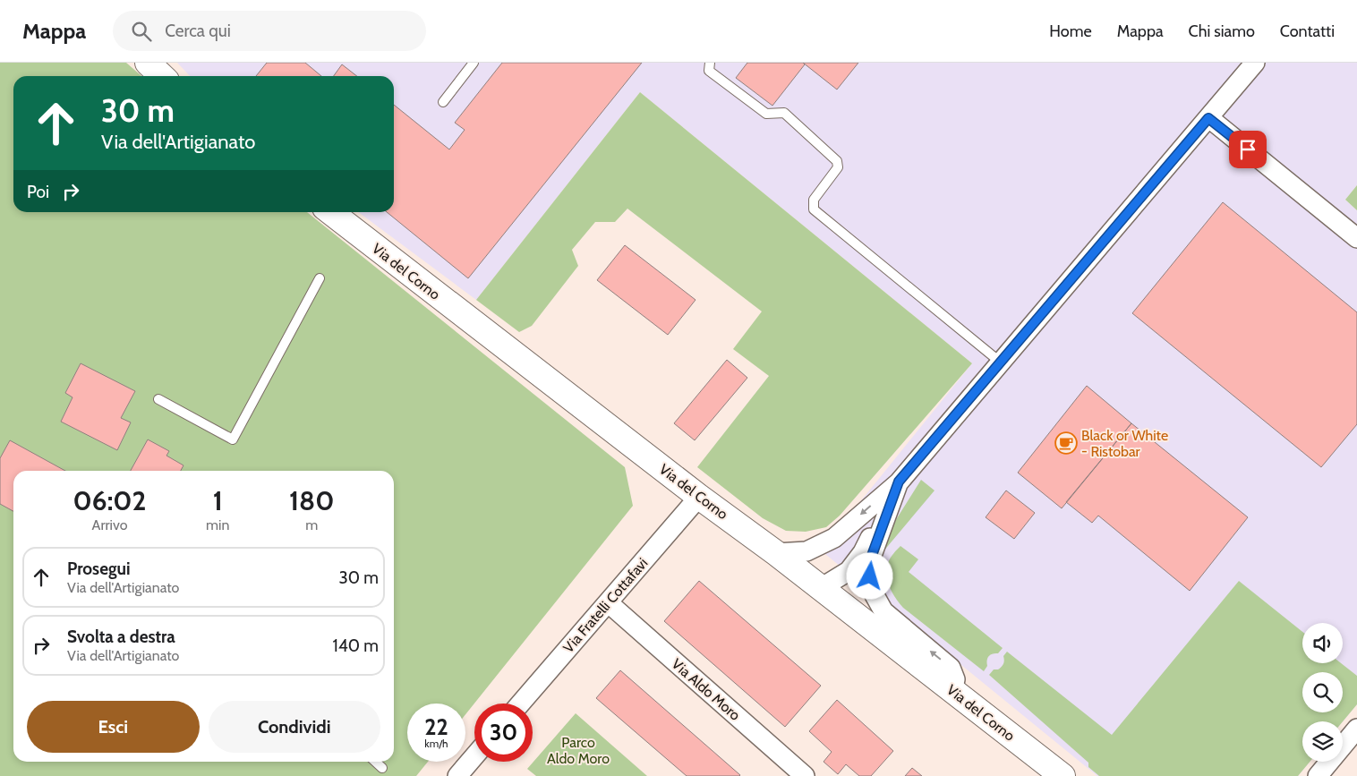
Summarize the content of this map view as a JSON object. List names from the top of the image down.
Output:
{
  "streets": {
    "street": ["Via del Corno", "Via Fratelli Cottafavi", "Via Aldo Moro"]
  },
  "crossings": [
    ["Via del Corno", "Via Fratelli Cottafavi"],
    ["Via Fratelli Cottafavi", "Via Aldo Moro"]
  ],
  "parks": ["Parco Aldo Moro"],
  "places": {
    "cafe": ["Black or White - Ristobar"]
  },
  "page": {
    "header": "Mappa",
    "search": "Cerca qui",
    "nav": [
      "Home",
      "Mappa",
      "Chi siamo",
      "Contatti"
    ],
    "turn": ["30 m", "Via dell'Artigianato"],
    "then": "Poi",
    "eta": [
      "06:02",
      "Arrivo",
      "1",
      "min",
      "180",
      "m"
    ],
    "list": [
      {
        "name": "Prosegui",
        "note": "Via dell'Artigianato",
        "value": "30 m"
      },
      {
        "name": "Svolta a destra",
        "note": "Via dell'Artigianato",
        "value": "140 m"
      }
    ],
    "buttons": ["Esci", "Condividi"],
    "speed": "22 km/h",
    "limit": "30"
  }
}
